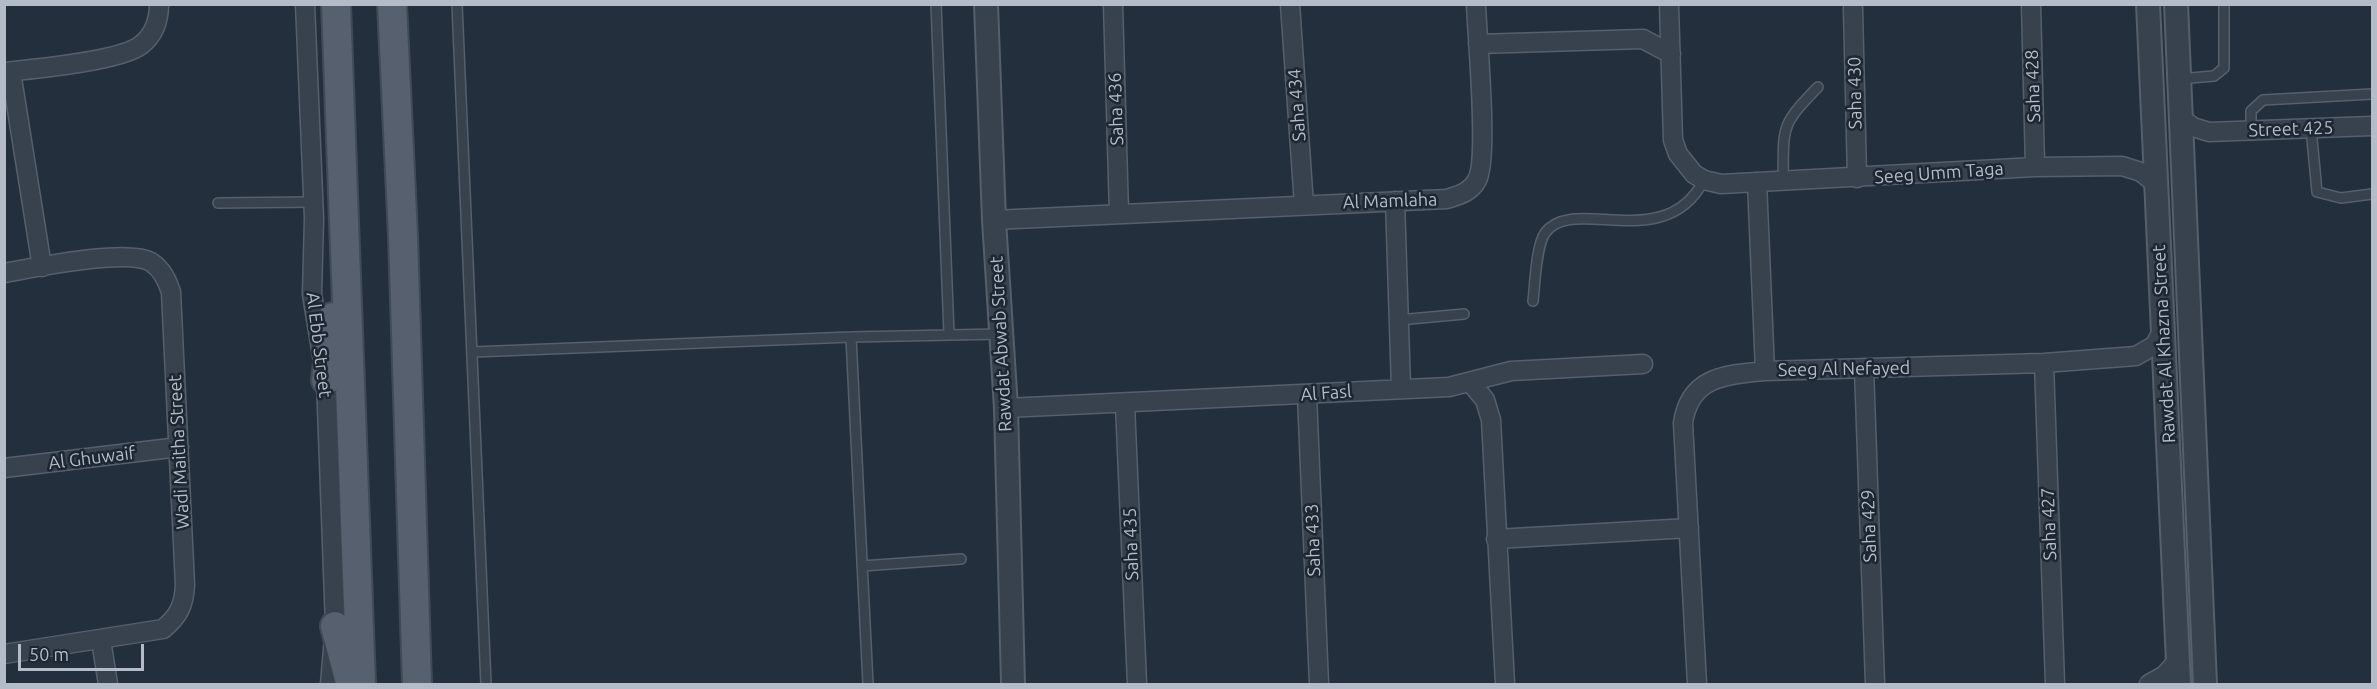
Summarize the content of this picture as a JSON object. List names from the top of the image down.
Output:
{
  "streets": {
    "main road": ["Al Ebb Street"],
    "street": [
      "Saha 428",
      "Saha 430",
      "Saha 434",
      "Saha 436",
      "Street 425",
      "Seeg Umm Taga",
      "Al Mamlaha",
      "Rawdat Abwab Street",
      "Rawdat Al Khazna Street",
      "Seeg Al Nefayed",
      "Al Fasl",
      "Wadi Maitha Street",
      "Al Ghuwaif",
      "Saha 427",
      "Saha 429",
      "Saha 433",
      "Saha 435"
    ]
  },
  "crossings": [
    ["Saha 428", "Seeg Umm Taga"],
    ["Saha 430", "Seeg Umm Taga"],
    ["Saha 434", "Al Mamlaha"],
    ["Saha 436", "Al Mamlaha"],
    ["Street 425", "Rawdat Al Khazna Street"],
    ["Seeg Umm Taga", "Rawdat Al Khazna Street"],
    ["Al Mamlaha", "Rawdat Abwab Street"],
    ["Rawdat Abwab Street", "Al Fasl"],
    ["Seeg Al Nefayed", "Saha 427"],
    ["Seeg Al Nefayed", "Saha 429"],
    ["Al Fasl", "Saha 433"],
    ["Al Fasl", "Saha 435"],
    ["Wadi Maitha Street", "Al Ghuwaif"]
  ],
  "scale_bar": "50 m"
}
